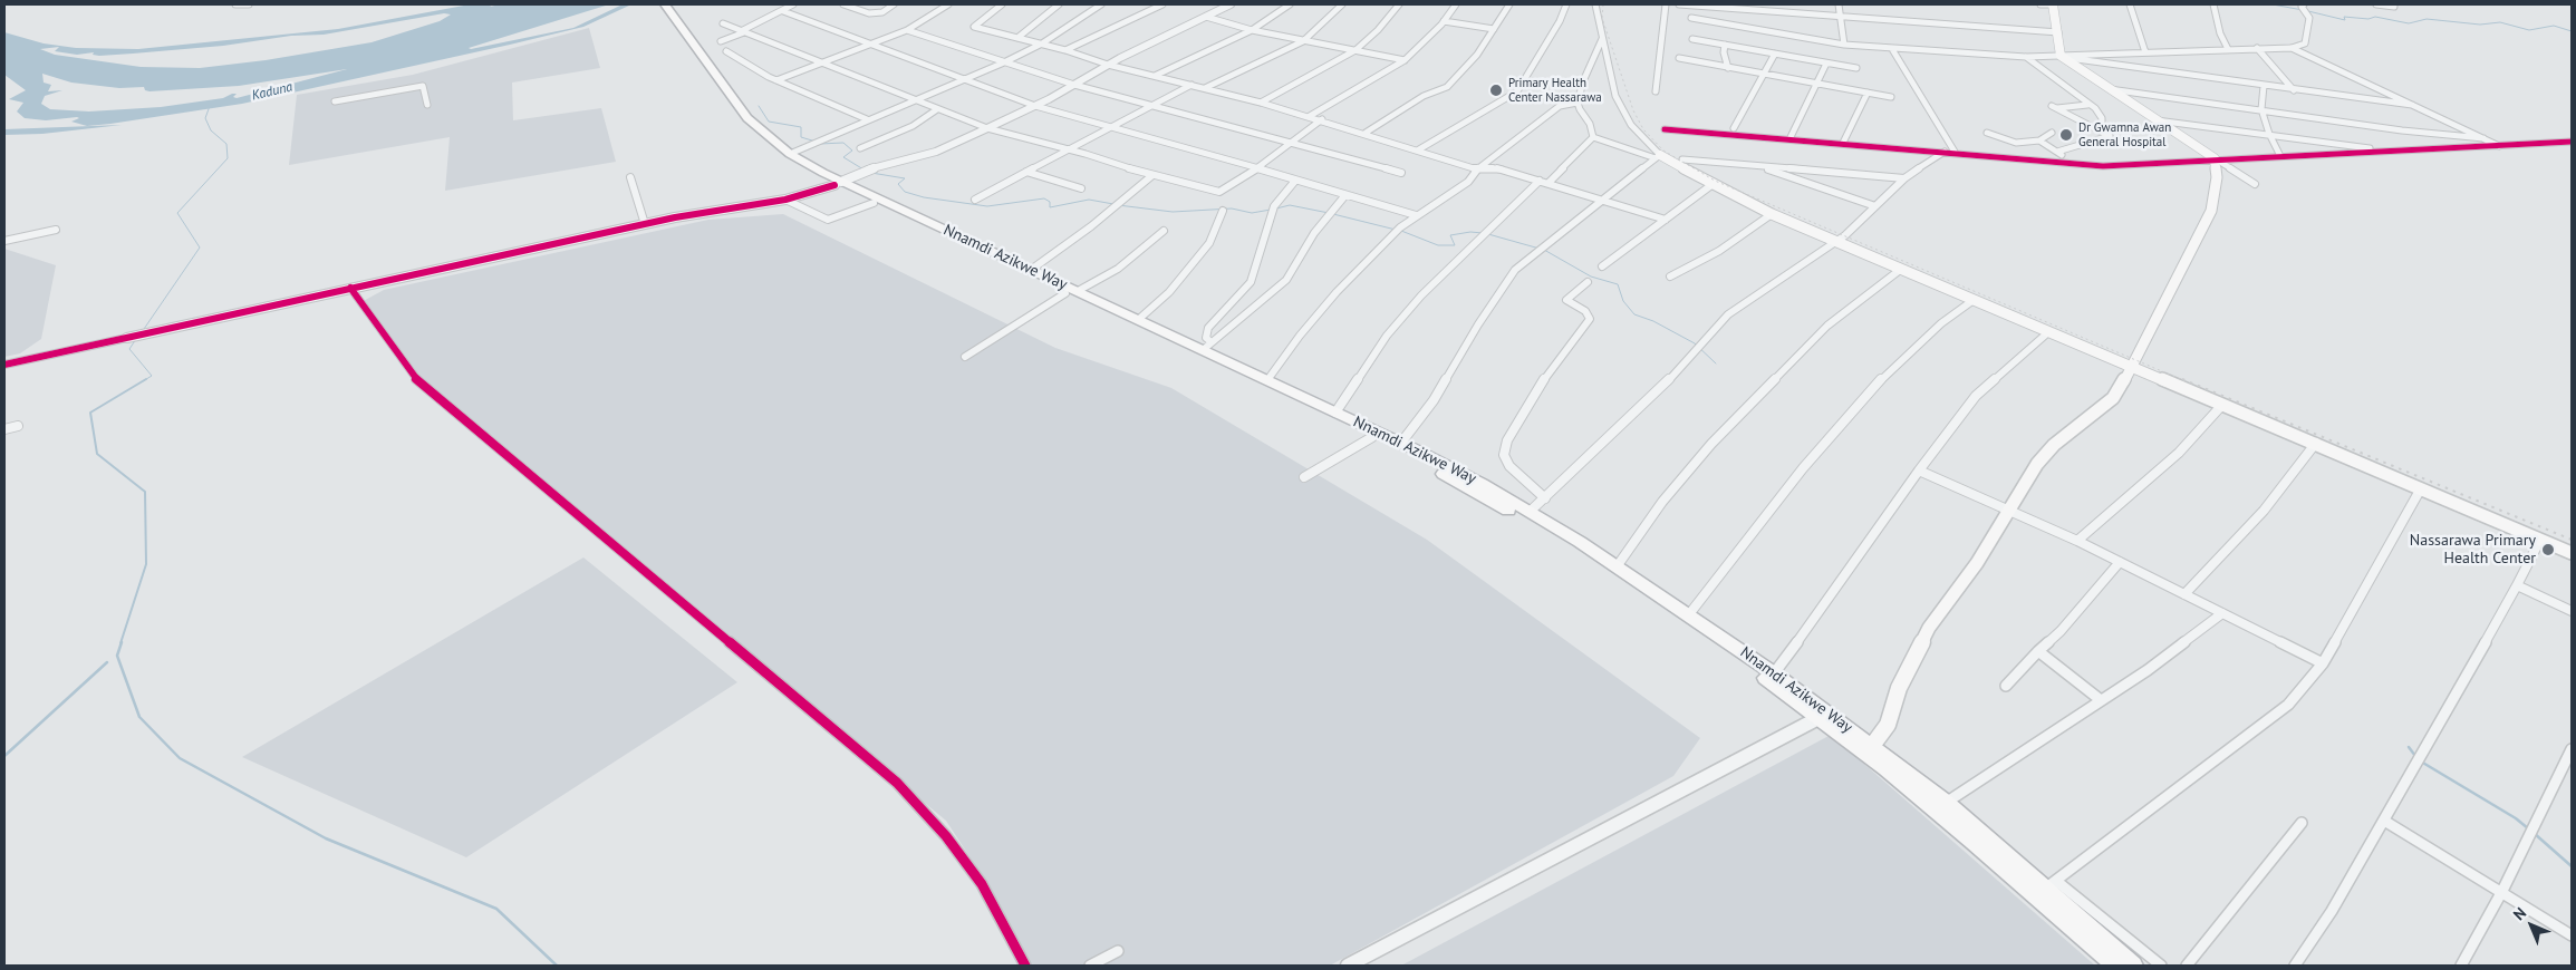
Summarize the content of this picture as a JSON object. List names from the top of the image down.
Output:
{
  "streets": {
    "highway": ["Nnamdi Azikwe Way"]
  },
  "water": ["Kaduna"],
  "places": ["Primary Health Center Nassarawa", "Dr Gwamna Awan General Hospital", "Nassarawa Primary Health Center"],
  "north": "top left"
}
